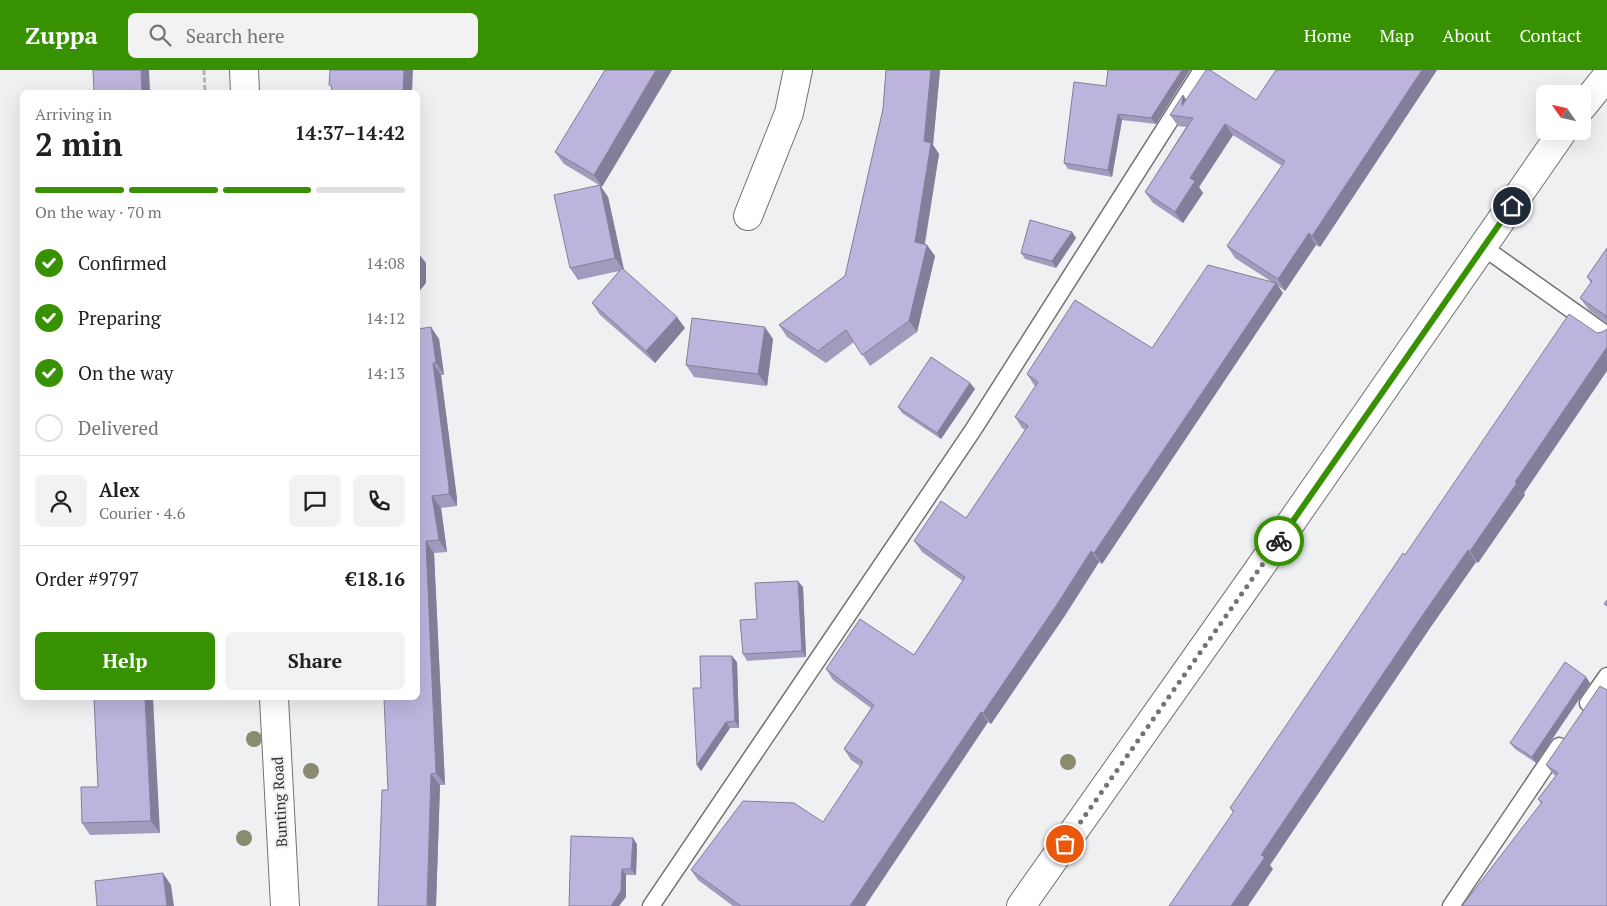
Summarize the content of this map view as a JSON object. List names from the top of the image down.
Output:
{
  "streets": {
    "main road": ["Bunting Road"]
  },
  "north": "top left",
  "page": {
    "header": "Zuppa",
    "search": "Search here",
    "nav": [
      "Home",
      "Map",
      "About",
      "Contact"
    ],
    "heading": ["2 min", "Arriving in", "14:37–14:42"],
    "panel": [
      "Alex",
      "Courier · 4.6",
      "Order #9797",
      "€18.16"
    ],
    "bar": "On the way · 70 m",
    "list": [
      ["Confirmed", "14:08"],
      ["Preparing", "14:12"],
      ["On the way", "14:13"],
      "Delivered"
    ],
    "buttons": ["Help", "Share"]
  }
}
